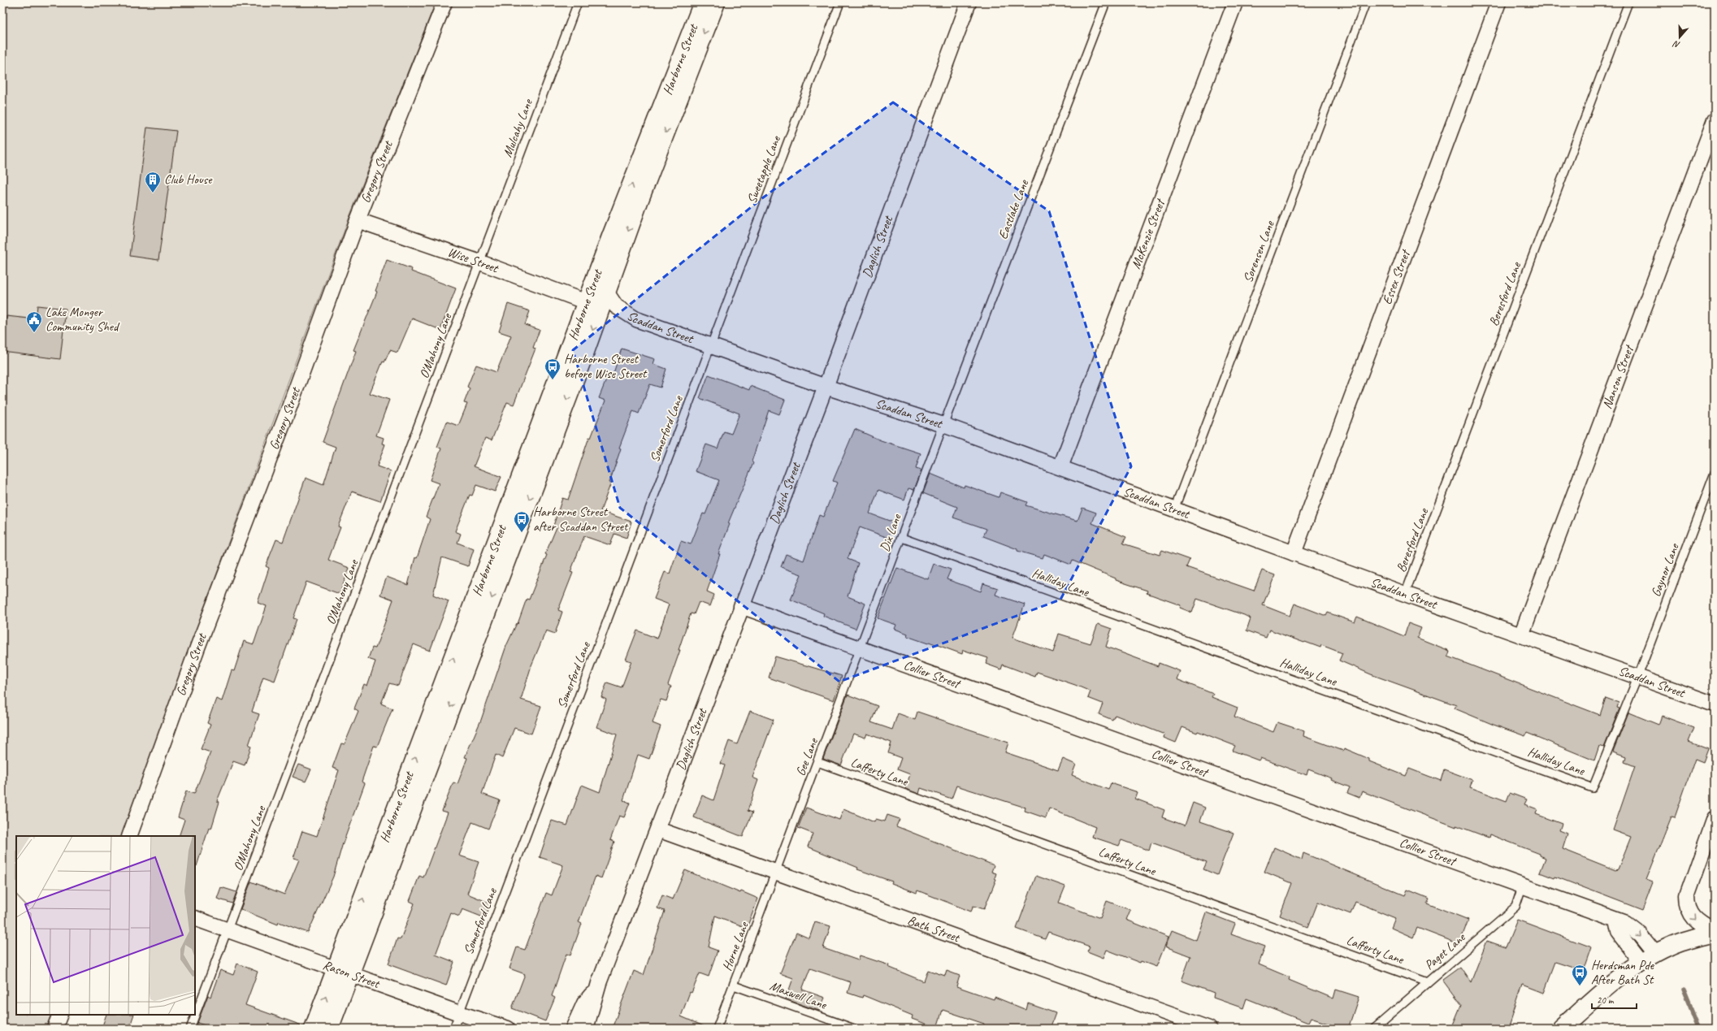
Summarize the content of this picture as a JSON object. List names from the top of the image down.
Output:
{
  "streets": {
    "main road": ["Harborne Street"],
    "street": [
      "Gregory Street",
      "McKenzie Street",
      "Daglish Street",
      "Wise Street",
      "Essex Street",
      "Scaddan Street",
      "Nanson Street",
      "Collier Street",
      "Bath Street",
      "Rason Street"
    ],
    "lane": [
      "Mulcahy Lane",
      "Sweetapple Lane",
      "Eastlake Lane",
      "Sorensen Lane",
      "Beresford Lane",
      "O'Mahony Lane",
      "Somerford Lane",
      "Dix Lane",
      "Gaynor Lane",
      "Halliday Lane",
      "Gee Lane",
      "Lafferty Lane",
      "Horne Lane",
      "Paget Lane",
      "Maxwell Lane"
    ]
  },
  "crossings": [
    ["Harborne Street", "Wise Street"],
    ["Harborne Street", "Scaddan Street"],
    ["Harborne Street", "Rason Street"],
    ["Mulcahy Lane", "Wise Street"],
    ["Mulcahy Lane", "O'Mahony Lane"],
    ["Sweetapple Lane", "Scaddan Street"],
    ["Sweetapple Lane", "Somerford Lane"],
    ["Gregory Street", "Wise Street"],
    ["Eastlake Lane", "Scaddan Street"],
    ["Eastlake Lane", "Dix Lane"],
    ["McKenzie Street", "Scaddan Street"],
    ["Daglish Street", "Scaddan Street"],
    ["Daglish Street", "Collier Street"],
    ["Daglish Street", "Bath Street"],
    ["Sorensen Lane", "Scaddan Street"],
    ["Wise Street", "O'Mahony Lane"],
    ["Essex Street", "Scaddan Street"],
    ["Beresford Lane", "Scaddan Street"],
    ["Scaddan Street", "Nanson Street"],
    ["Scaddan Street", "Somerford Lane"],
    ["Scaddan Street", "Dix Lane"],
    ["Scaddan Street", "Gaynor Lane"],
    ["Scaddan Street", "Halliday Lane"],
    ["O'Mahony Lane", "Rason Street"],
    ["Somerford Lane", "Rason Street"],
    ["Dix Lane", "Halliday Lane"],
    ["Dix Lane", "Collier Street"],
    ["Dix Lane", "Gee Lane"],
    ["Gaynor Lane", "Halliday Lane"],
    ["Collier Street", "Gee Lane"],
    ["Collier Street", "Paget Lane"],
    ["Gee Lane", "Lafferty Lane"],
    ["Gee Lane", "Bath Street"],
    ["Gee Lane", "Horne Lane"],
    ["Lafferty Lane", "Paget Lane"],
    ["Bath Street", "Horne Lane"],
    ["Horne Lane", "Maxwell Lane"]
  ],
  "places": {
    "building": ["Club House"],
    "public building": ["Lake Monger Community Shed"],
    "bus stop": ["Harborne Street before Wise Street", "Harborne Street after Scaddan Street", "Herdsman Pde After Bath St"]
  },
  "scale_bar": "20 m",
  "north": "bottom"
}
